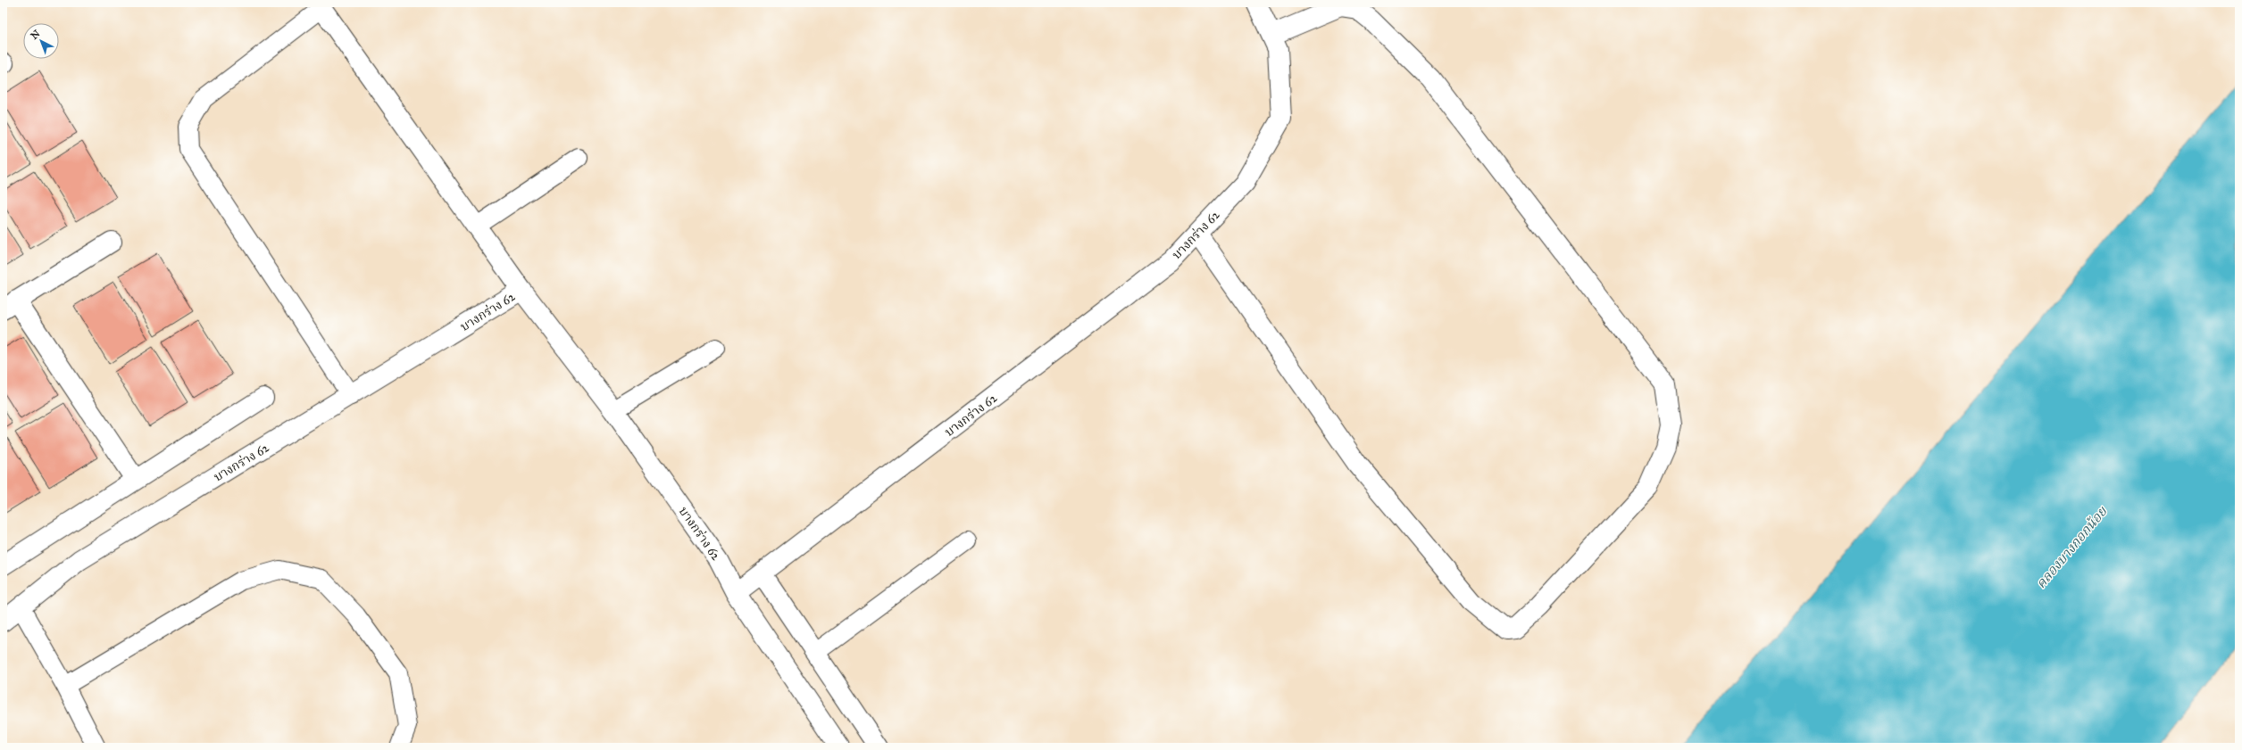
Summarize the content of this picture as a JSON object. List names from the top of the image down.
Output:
{
  "streets": {
    "street": ["บางกร่าง 62"]
  },
  "water": ["คลองบางกอกน้อย"],
  "north": "top left"
}
